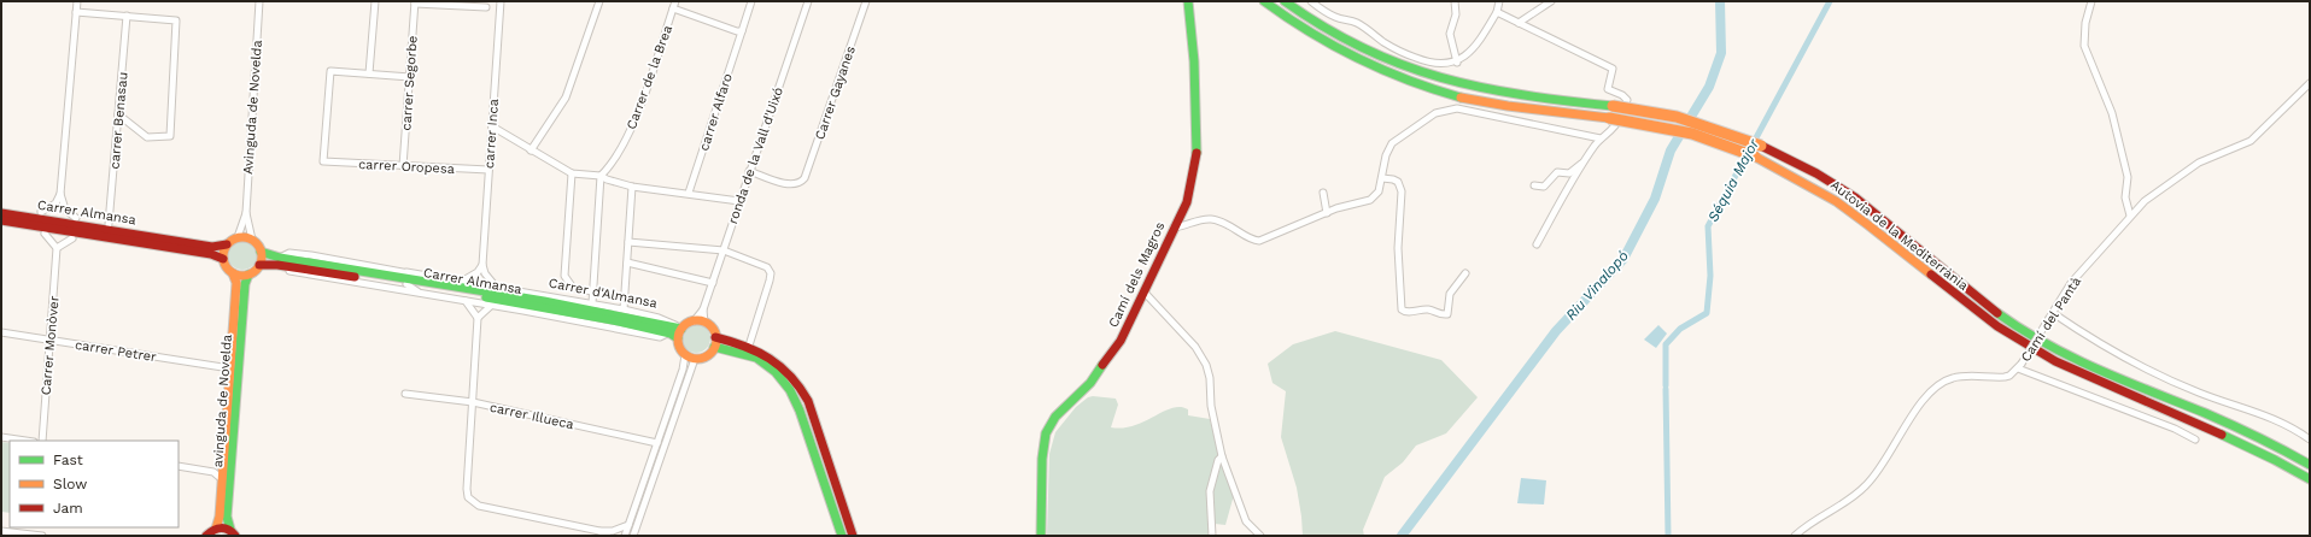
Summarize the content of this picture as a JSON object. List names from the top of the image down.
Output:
{
  "streets": {
    "main road": [
      "Carrer Almansa",
      "Autovia de la Mediterrània",
      "Camí dels Magros",
      "Carrer d'Almansa",
      "avinguda de Novelda"
    ],
    "street": [
      "Carrer de la Brea",
      "carrer Segorbe",
      "Carrer Gayanes",
      "Avinguda de Novelda",
      "carrer Alfaro",
      "carrer Benasau",
      "carrer Inca",
      "ronda de la Vall d'Uixó",
      "carrer Oropesa",
      "Camí del Pantà",
      "Carrer Monòver",
      "carrer Petrer",
      "carrer Illueca"
    ]
  },
  "crossings": [
    ["carrer Segorbe", "carrer Oropesa"],
    ["Carrer Gayanes", "ronda de la Vall d'Uixó"],
    ["Avinguda de Novelda", "Carrer Almansa"],
    ["Avinguda de Novelda", "Carrer d'Almansa"],
    ["Avinguda de Novelda", "avinguda de Novelda"],
    ["carrer Inca", "carrer Oropesa"],
    ["ronda de la Vall d'Uixó", "Carrer Almansa"],
    ["ronda de la Vall d'Uixó", "Carrer d'Almansa"],
    ["Carrer Almansa", "Carrer d'Almansa"],
    ["Carrer Almansa", "avinguda de Novelda"],
    ["Carrer d'Almansa", "avinguda de Novelda"],
    ["Carrer Monòver", "carrer Petrer"],
    ["carrer Petrer", "avinguda de Novelda"]
  ],
  "water": ["Séquia Major", "Riu Vinalopó"],
  "legend": ["Fast", "Slow", "Jam"]
}
